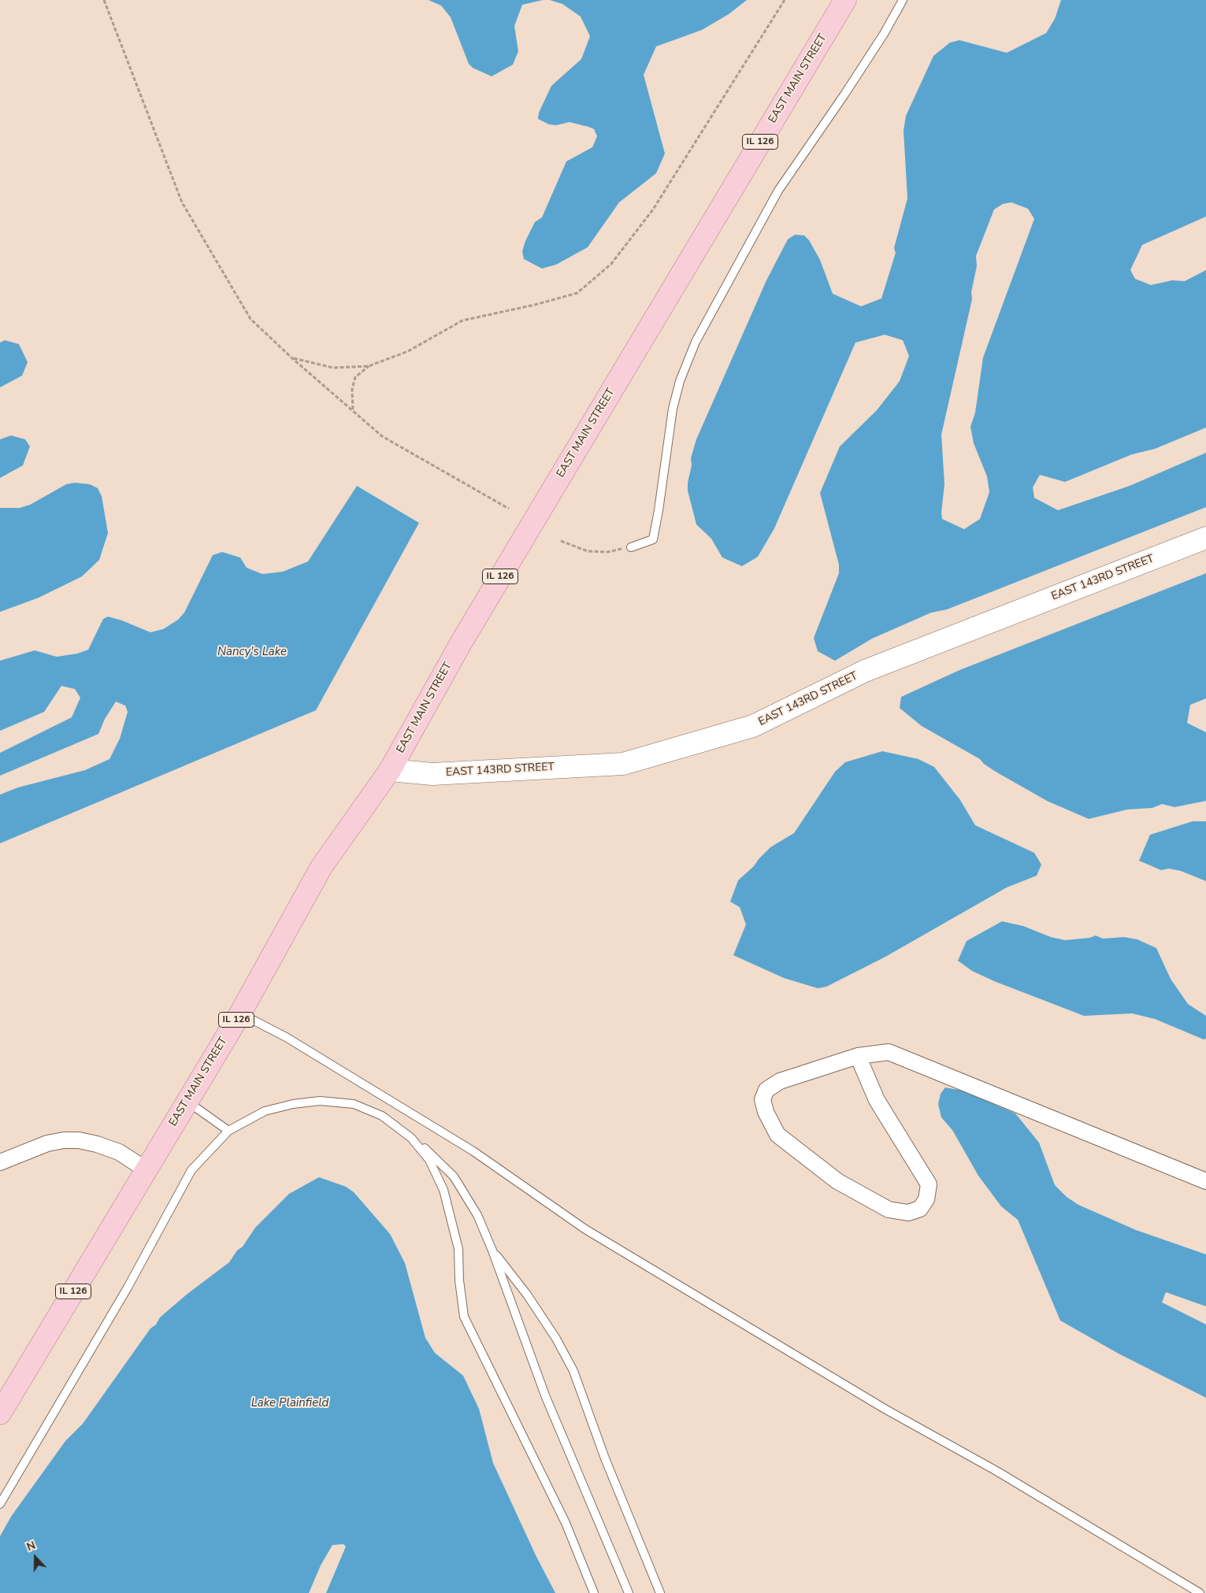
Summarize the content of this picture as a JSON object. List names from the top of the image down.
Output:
{
  "streets": {
    "main road": ["EAST MAIN STREET", "IL 126"],
    "street": ["EAST 143RD STREET"]
  },
  "crossings": [
    ["EAST MAIN STREET", "EAST 143RD STREET"]
  ],
  "water": ["Nancy's Lake", "Lake Plainfield"],
  "north": "top"
}
